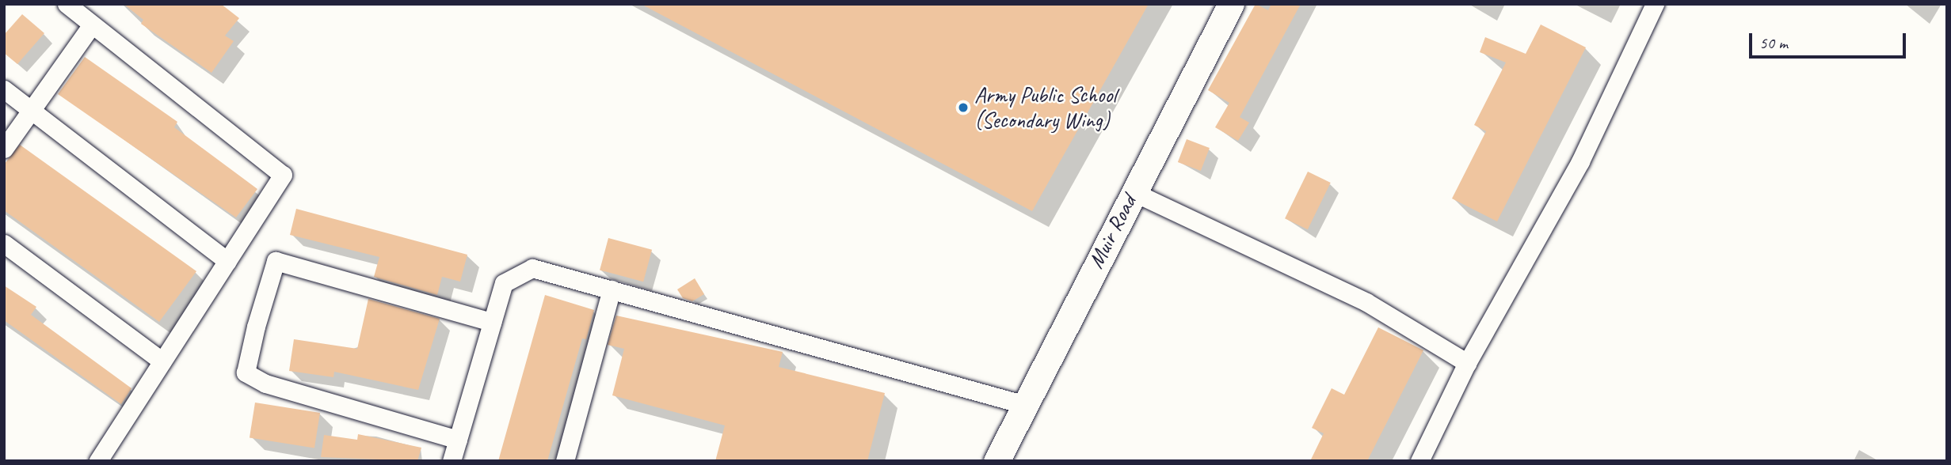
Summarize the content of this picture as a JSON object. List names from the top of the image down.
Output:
{
  "streets": {
    "main road": ["Muir Road"]
  },
  "places": ["Army Public School (Secondary Wing)"],
  "scale_bar": "50 m"
}
